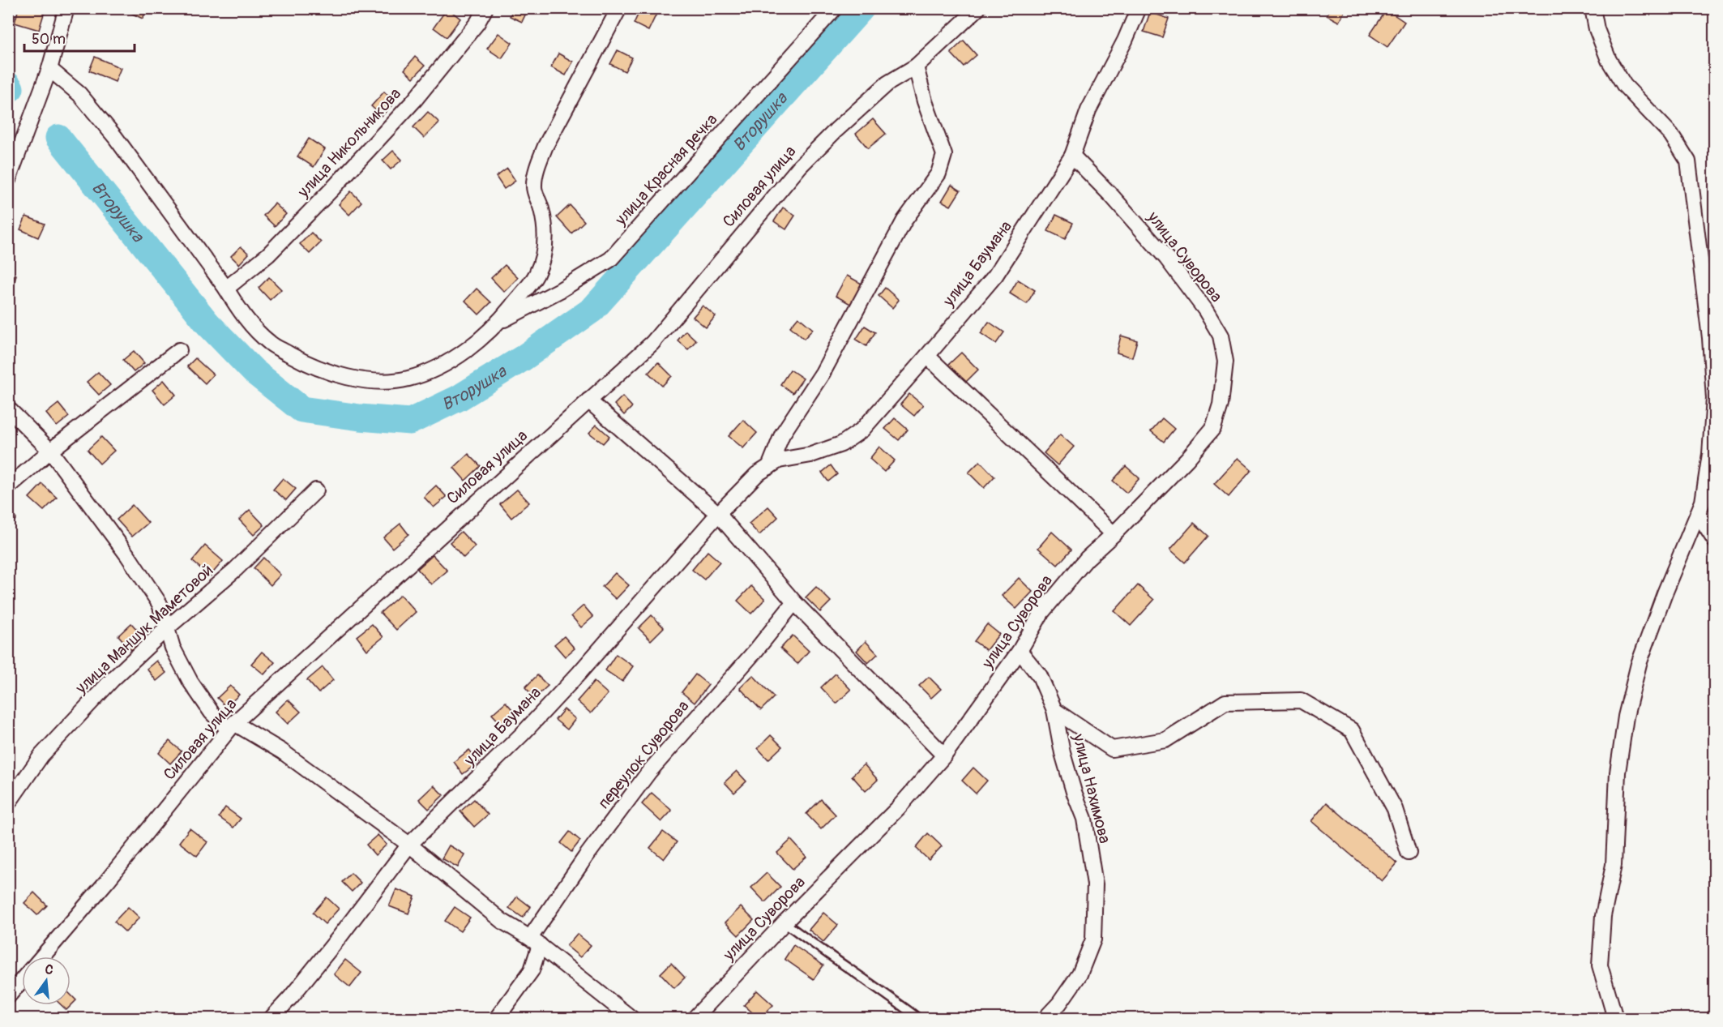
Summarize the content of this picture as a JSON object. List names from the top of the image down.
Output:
{
  "streets": {
    "street": [
      "улица Никольникова",
      "улица Красная речка",
      "Силовая улица",
      "улица Суворова",
      "улица Баумана",
      "улица Маншук Маметовой",
      "переулок Суворова",
      "улица Нахимова"
    ]
  },
  "crossings": [
    ["улица Суворова", "улица Баумана"],
    ["улица Суворова", "улица Нахимова"]
  ],
  "water": ["Вторушка"],
  "scale_bar": "50 m",
  "north": "top"
}
